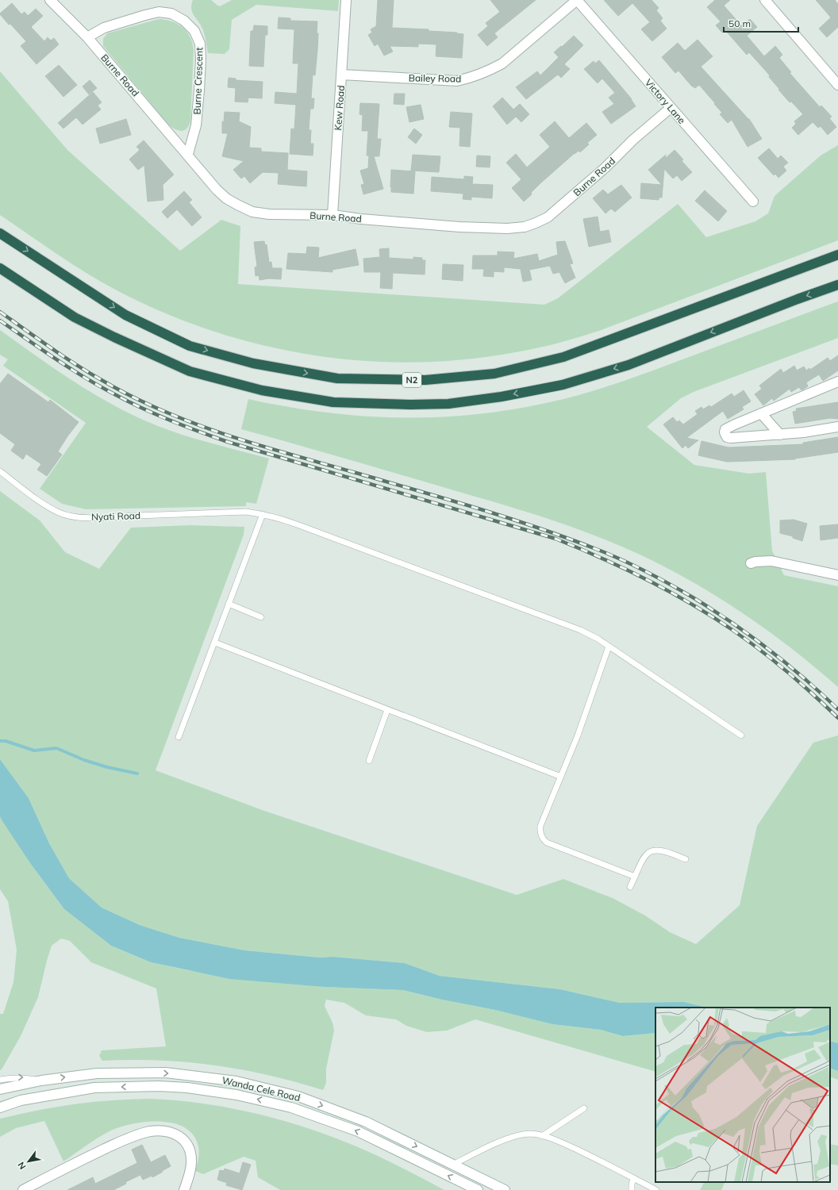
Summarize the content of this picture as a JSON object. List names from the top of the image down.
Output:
{
  "streets": {
    "highway": ["N2"],
    "street": [
      "Burne Road",
      "Bailey Road",
      "Burne Crescent",
      "Victory Lane",
      "Kew Road",
      "Wanda Cele Road"
    ],
    "lane": ["Nyati Road"]
  },
  "crossings": [
    ["Burne Road", "Burne Crescent"],
    ["Burne Road", "Victory Lane"],
    ["Burne Road", "Kew Road"],
    ["Bailey Road", "Victory Lane"],
    ["Bailey Road", "Kew Road"]
  ],
  "scale_bar": "50 m",
  "north": "bottom left"
}
